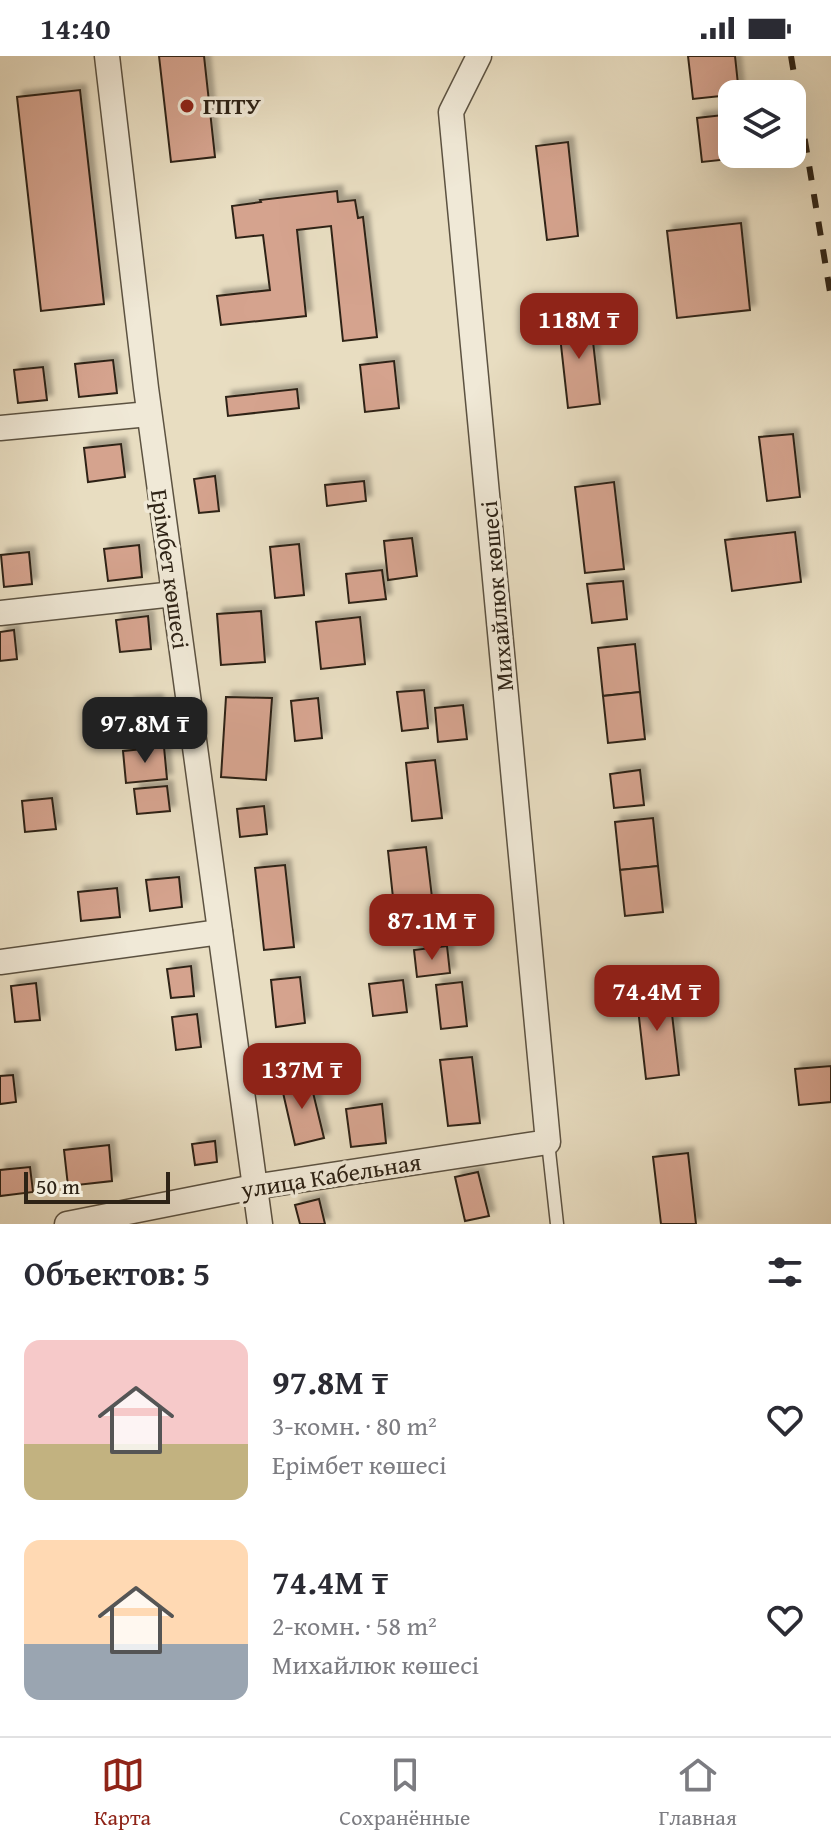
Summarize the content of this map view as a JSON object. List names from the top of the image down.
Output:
{
  "streets": {
    "street": ["Ерімбет көшесі", "Михайлюк көшесі", "улица Кабельная"]
  },
  "crossings": [
    ["Ерімбет көшесі", "улица Кабельная"],
    ["Михайлюк көшесі", "улица Кабельная"]
  ],
  "places": ["ГПТУ"],
  "scale_bar": "50 m",
  "page": {
    "status": "14:40",
    "price": [
      "118M ₸",
      "97.8M ₸",
      "87.1M ₸",
      "74.4M ₸",
      "137M ₸"
    ],
    "scale": "50 m",
    "heading": "Объектов: 5",
    "list": [
      {
        "name": "97.8M ₸",
        "note": "3-комн. · 80 m² · Ерімбет көшесі"
      },
      {
        "name": "74.4M ₸",
        "note": "2-комн. · 58 m² · Михайлюк көшесі"
      }
    ],
    "tabs": ["Карта", "Сохранённые", "Главная"]
  }
}
